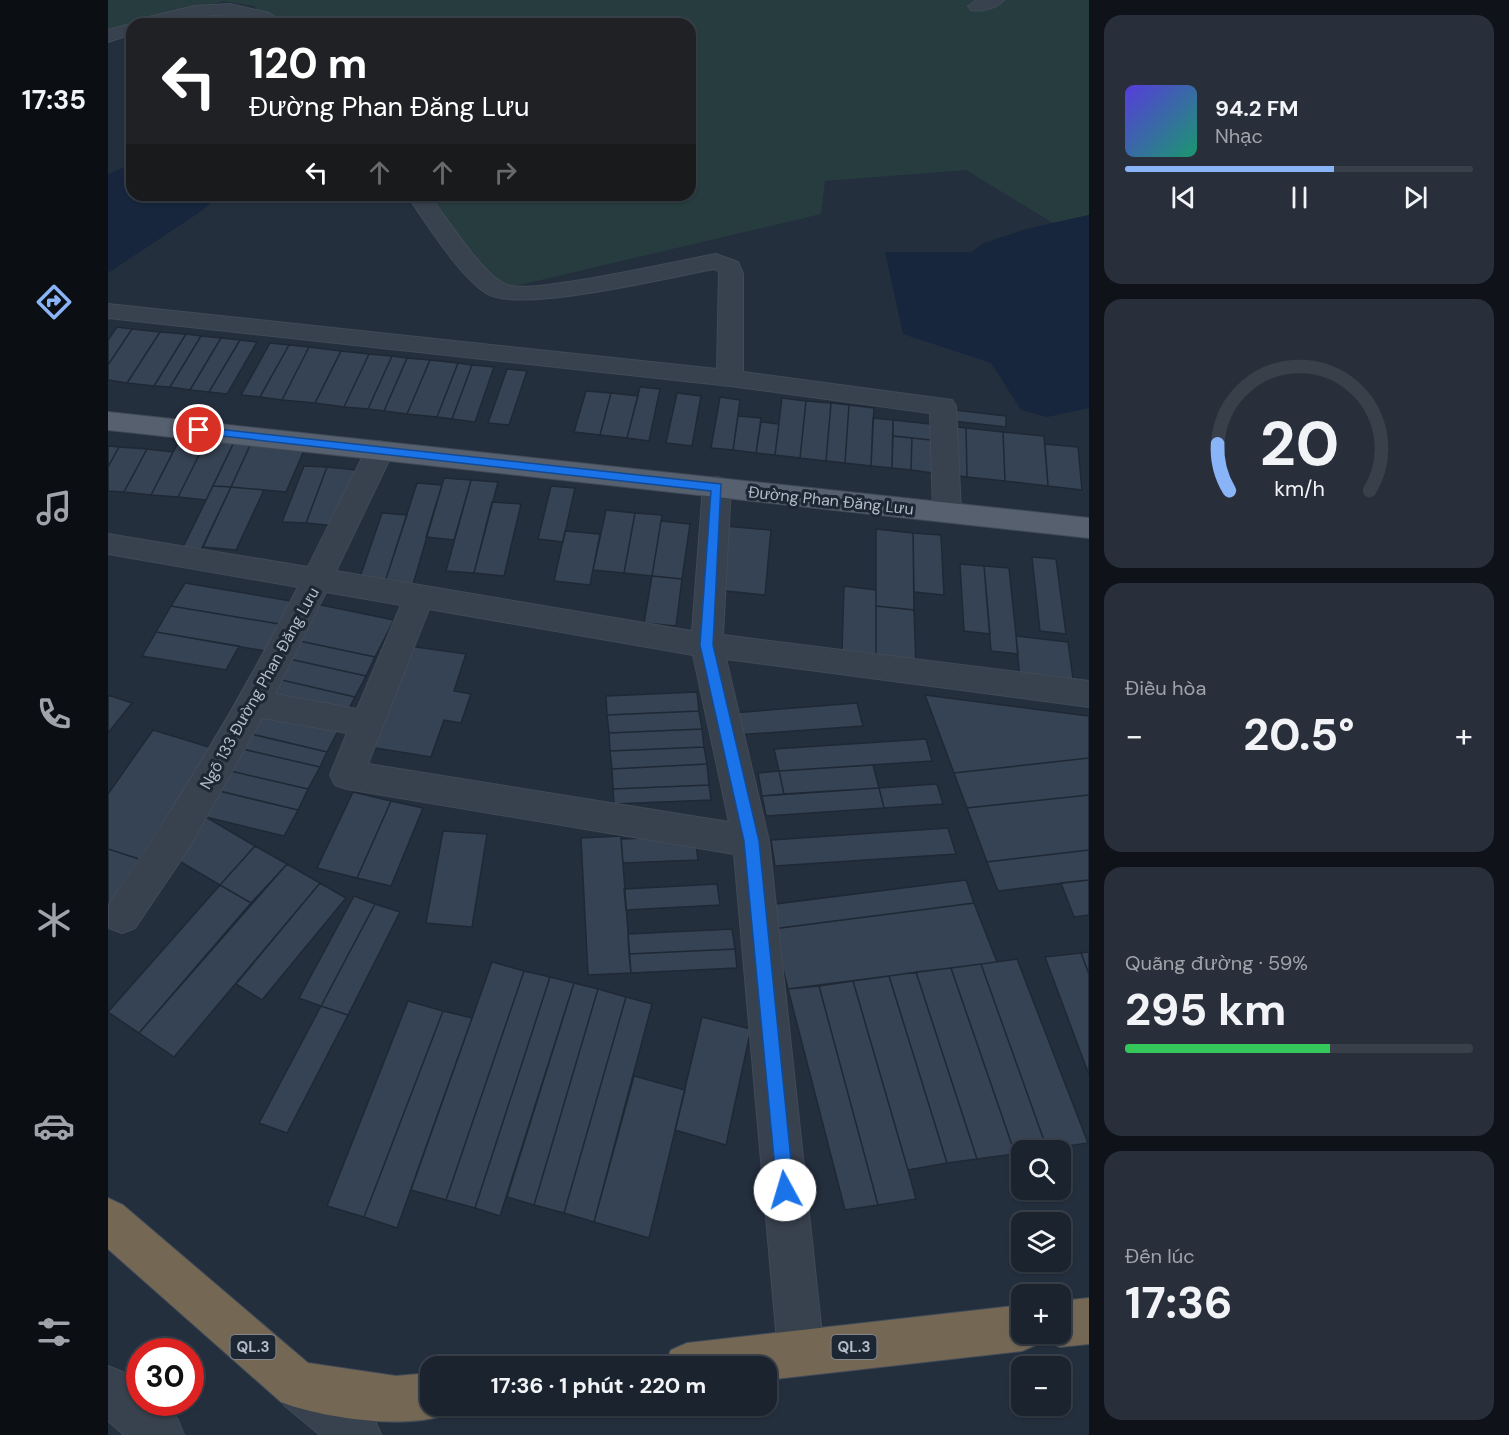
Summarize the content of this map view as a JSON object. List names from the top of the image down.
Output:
{
  "streets": {
    "highway": ["QL.3"],
    "main road": ["Đường Phan Đăng Lưu"],
    "street": ["Ngõ 133 Đường Phan Đăng Lưu"]
  },
  "crossings": [
    ["Đường Phan Đăng Lưu", "Ngõ 133 Đường Phan Đăng Lưu"]
  ],
  "page": {
    "tabs": "17:35",
    "turn": ["120 m", "Đường Phan Đăng Lưu"],
    "song": ["94.2 FM", "Nhạc"],
    "tile": [
      "Điều hòa",
      ["Quãng đường · 59%", "295 km"],
      ["Đến lúc", "17:36"]
    ],
    "heat": ["−", "20.5°", "+"],
    "map_buttons": ["+", "−"],
    "limit": "30",
    "trip": "17:36 · 1 phút · 220 m",
    "gauge": ["20", "km/h"]
  }
}
